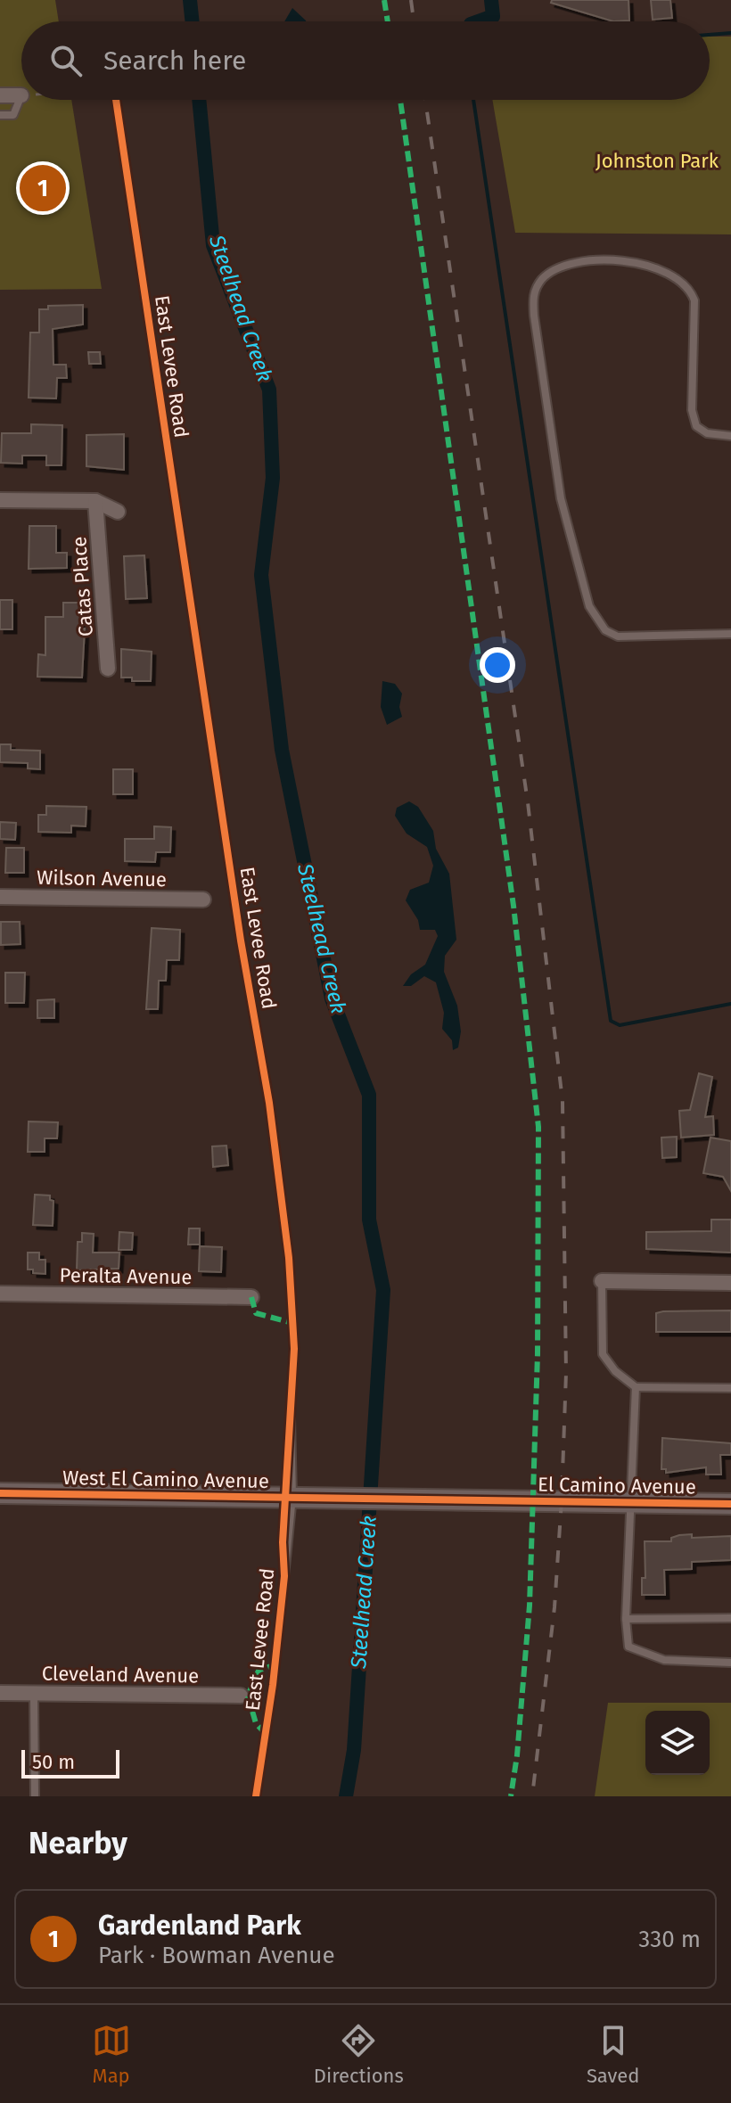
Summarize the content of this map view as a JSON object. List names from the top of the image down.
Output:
{
  "streets": {
    "main road": ["West El Camino Avenue", "El Camino Avenue"],
    "street": [
      "Catas Place",
      "Wilson Avenue",
      "Peralta Avenue",
      "Cleveland Avenue"
    ],
    "cycle path": ["East Levee Road"]
  },
  "crossings": [
    ["West El Camino Avenue", "El Camino Avenue"]
  ],
  "water": ["Steelhead Creek"],
  "parks": ["Johnston Park"],
  "scale_bar": "50 m",
  "page": {
    "search": "Search here",
    "pins": "1",
    "scale": "50 m",
    "heading": "Nearby",
    "list": [
      {
        "mark": "1",
        "name": "Gardenland Park",
        "note": "Park · Bowman Avenue",
        "value": "330 m"
      }
    ],
    "nav": ["Map", "Directions", "Saved"]
  }
}
